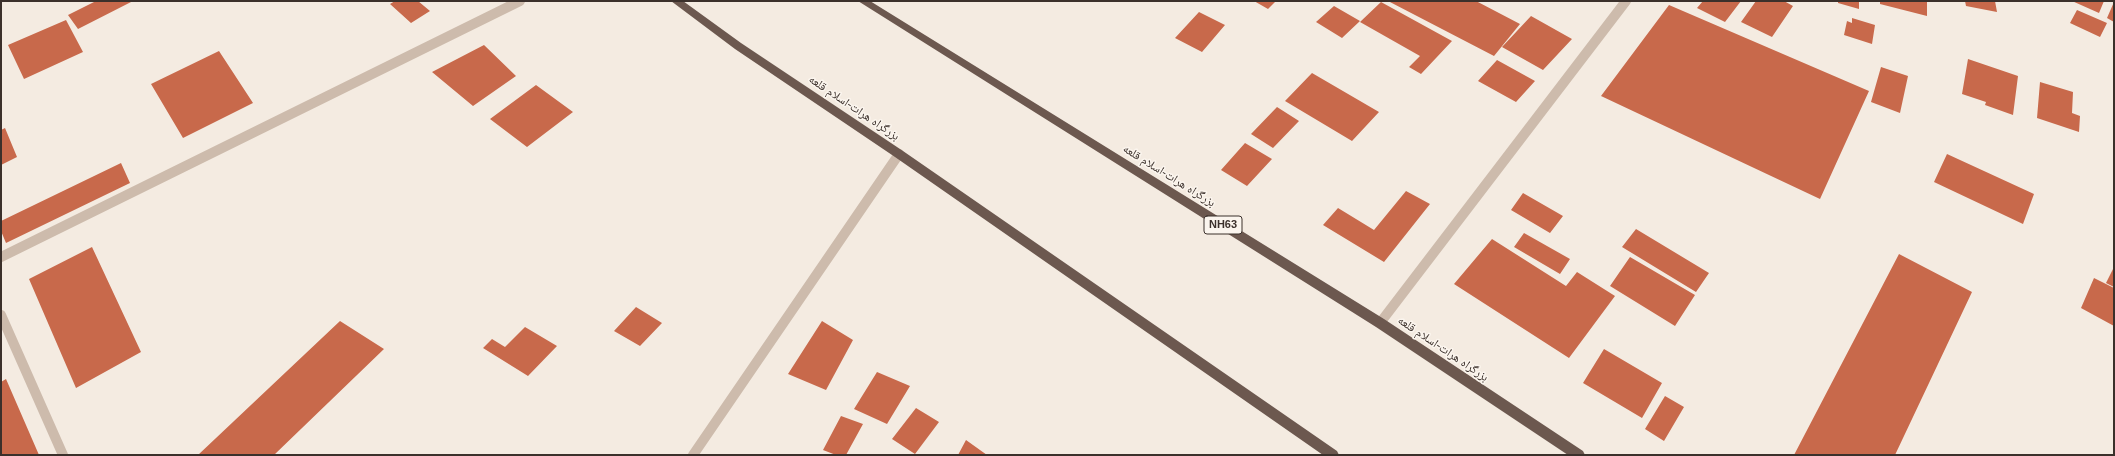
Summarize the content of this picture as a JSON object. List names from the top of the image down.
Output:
{
  "streets": {
    "highway": ["بزرگراه هرات-اسلام قلعه", "NH63"]
  }
}
